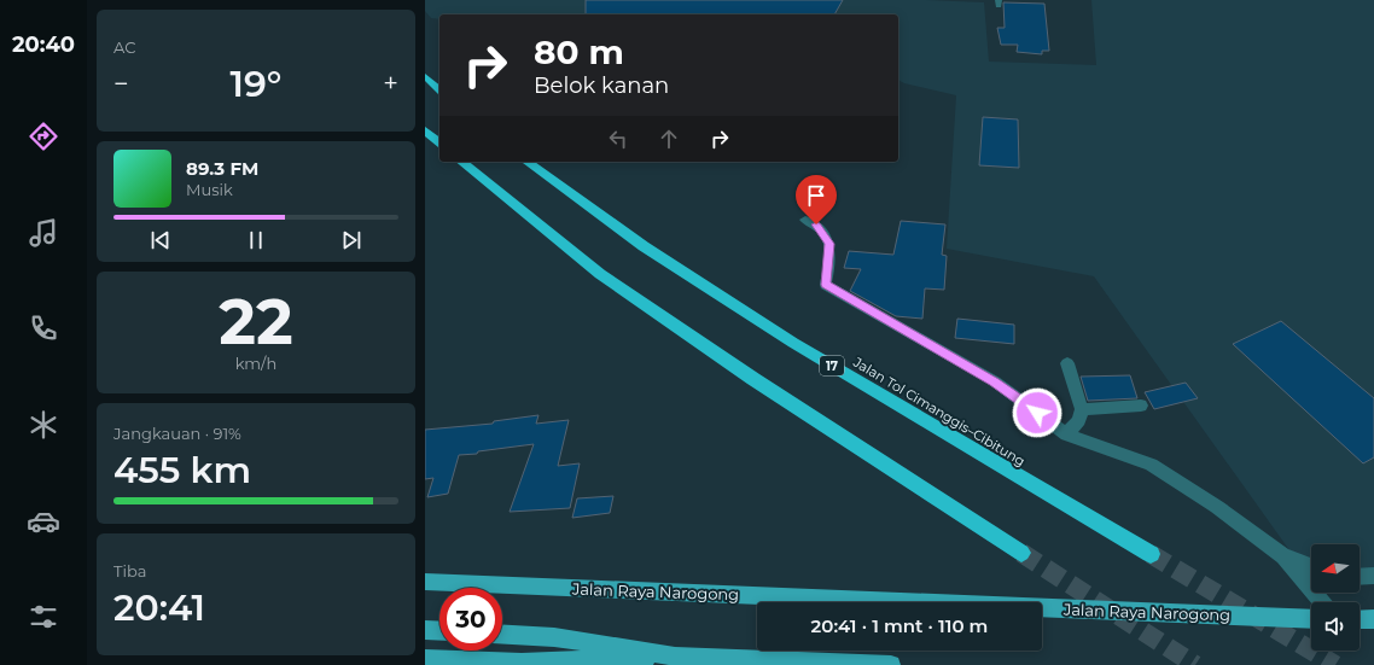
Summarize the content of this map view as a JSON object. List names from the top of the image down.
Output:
{
  "streets": {
    "highway": ["17", "Jalan Tol Cimanggis–Cibitung"],
    "main road": ["Jalan Raya Narogong"]
  },
  "north": "left",
  "page": {
    "tabs": "20:40",
    "tile": [
      "AC",
      ["22", "km/h"],
      ["Jangkauan · 91%", "455 km"],
      ["Tiba", "20:41"]
    ],
    "turn": ["80 m", "Belok kanan"],
    "heat": ["−", "19°", "+"],
    "song": ["89.3 FM", "Musik"],
    "limit": "30",
    "trip": "20:41 · 1 mnt · 110 m"
  }
}
